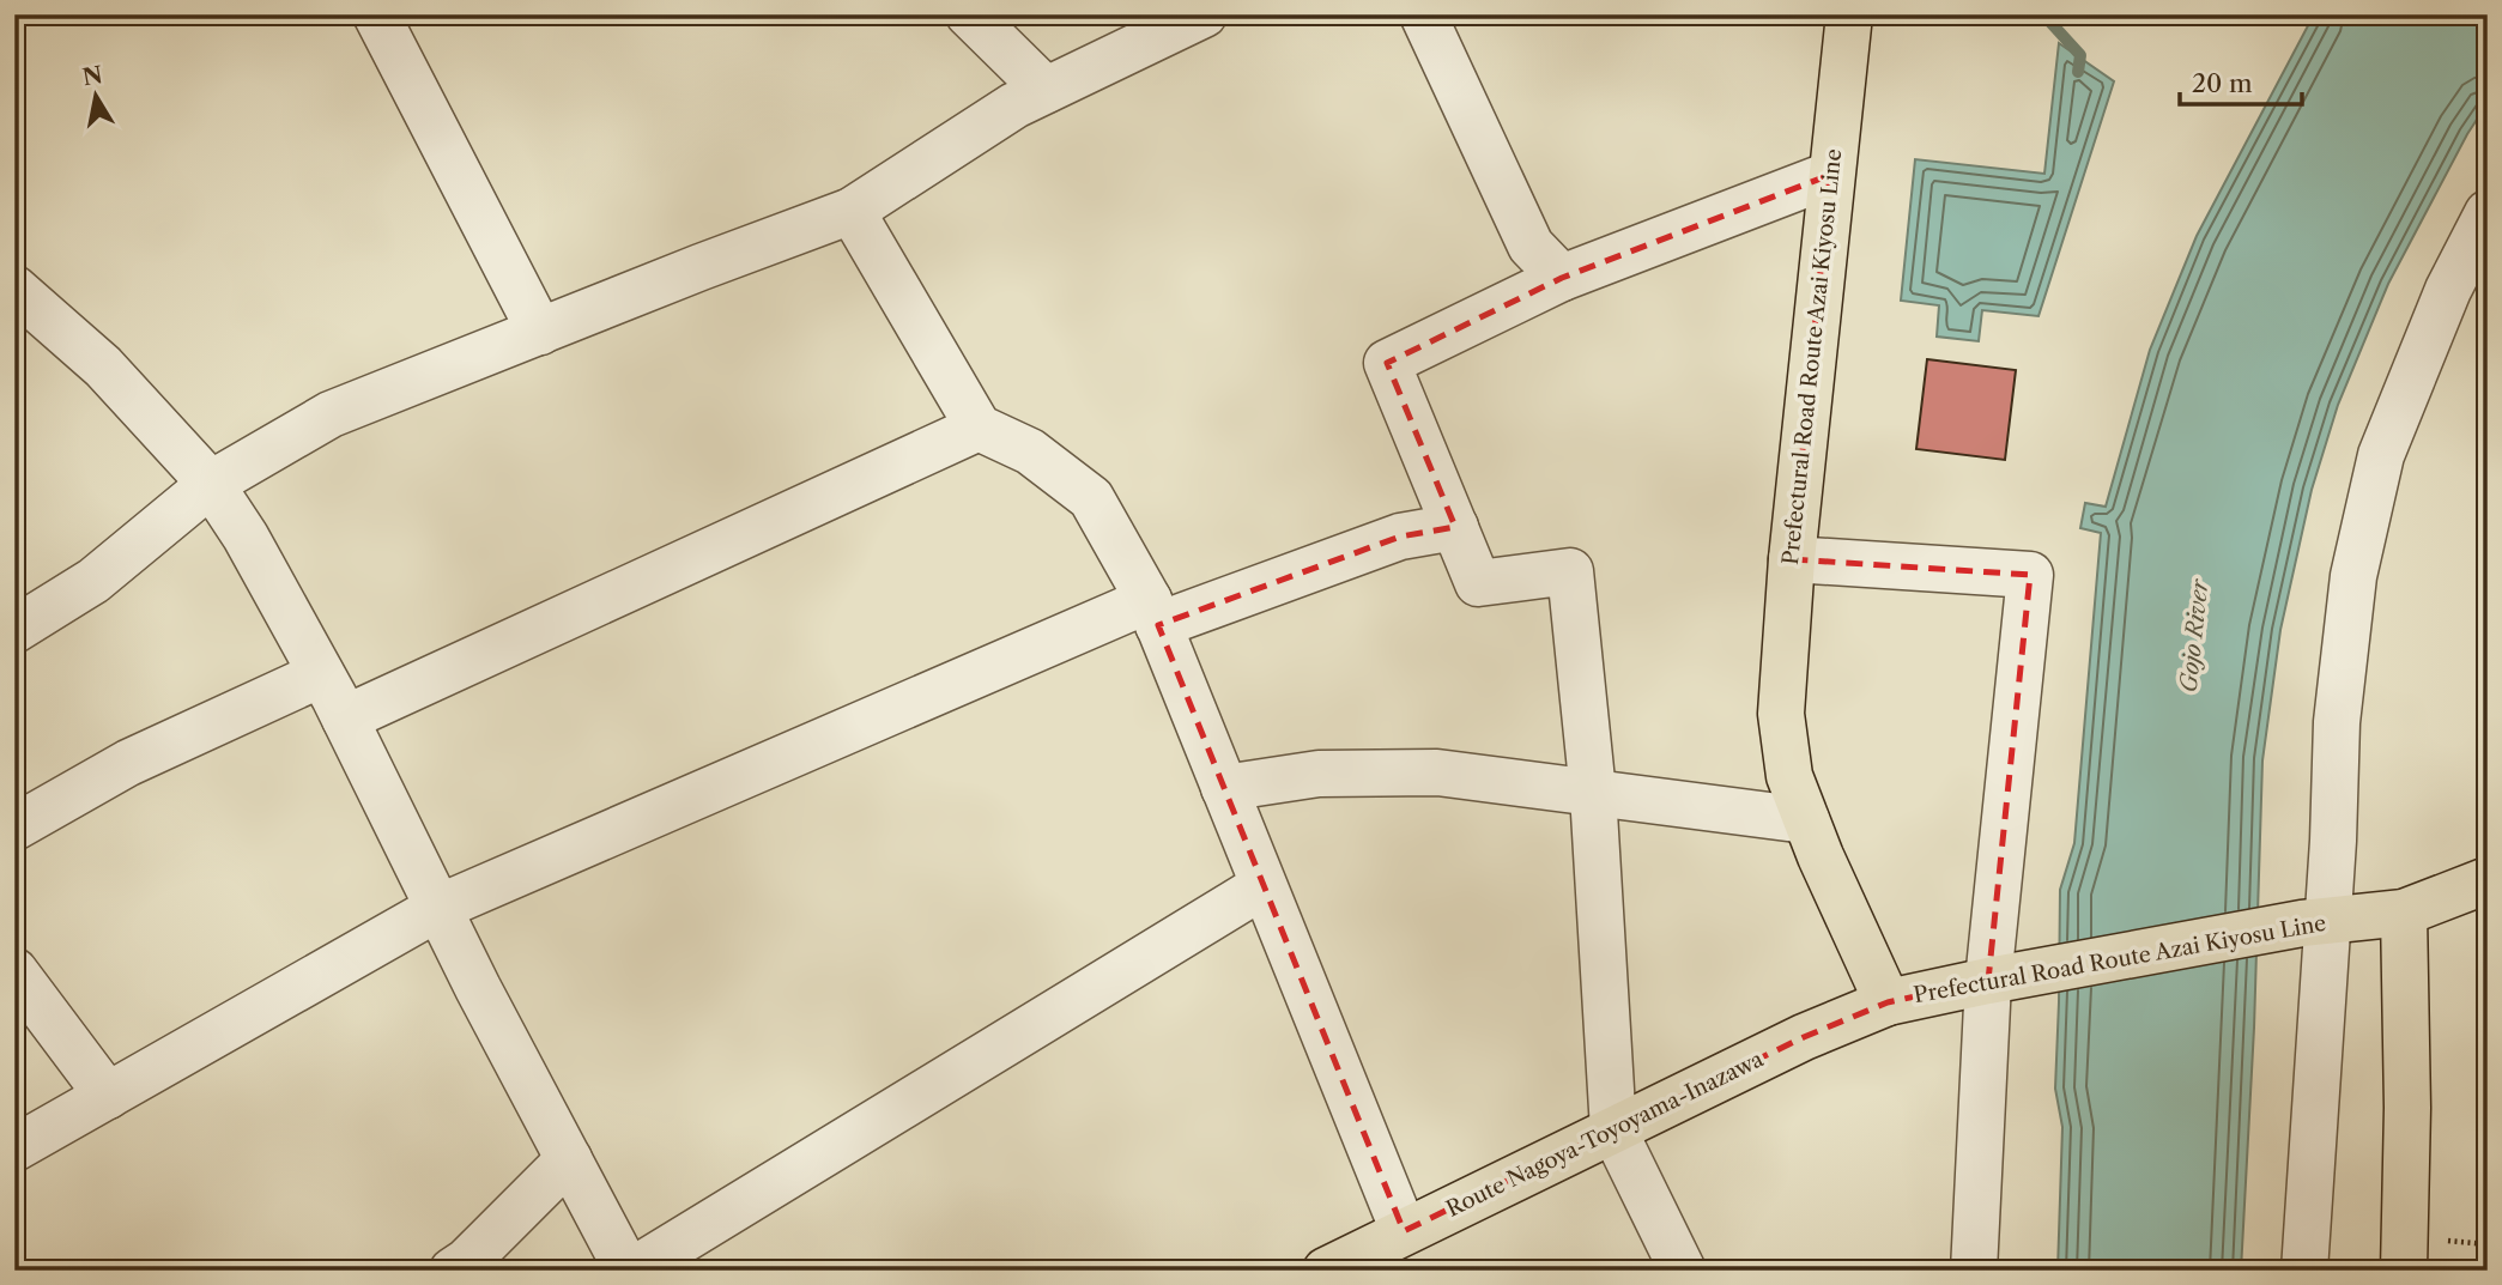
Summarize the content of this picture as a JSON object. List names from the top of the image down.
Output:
{
  "streets": {
    "main road": ["Prefectural Road Route Azai Kiyosu Line", "Route Nagoya-Toyoyama-Inazawa"]
  },
  "crossings": [
    ["Prefectural Road Route Azai Kiyosu Line", "Route Nagoya-Toyoyama-Inazawa"]
  ],
  "water": ["Gojo River"],
  "scale_bar": "20 m",
  "north": "top"
}
